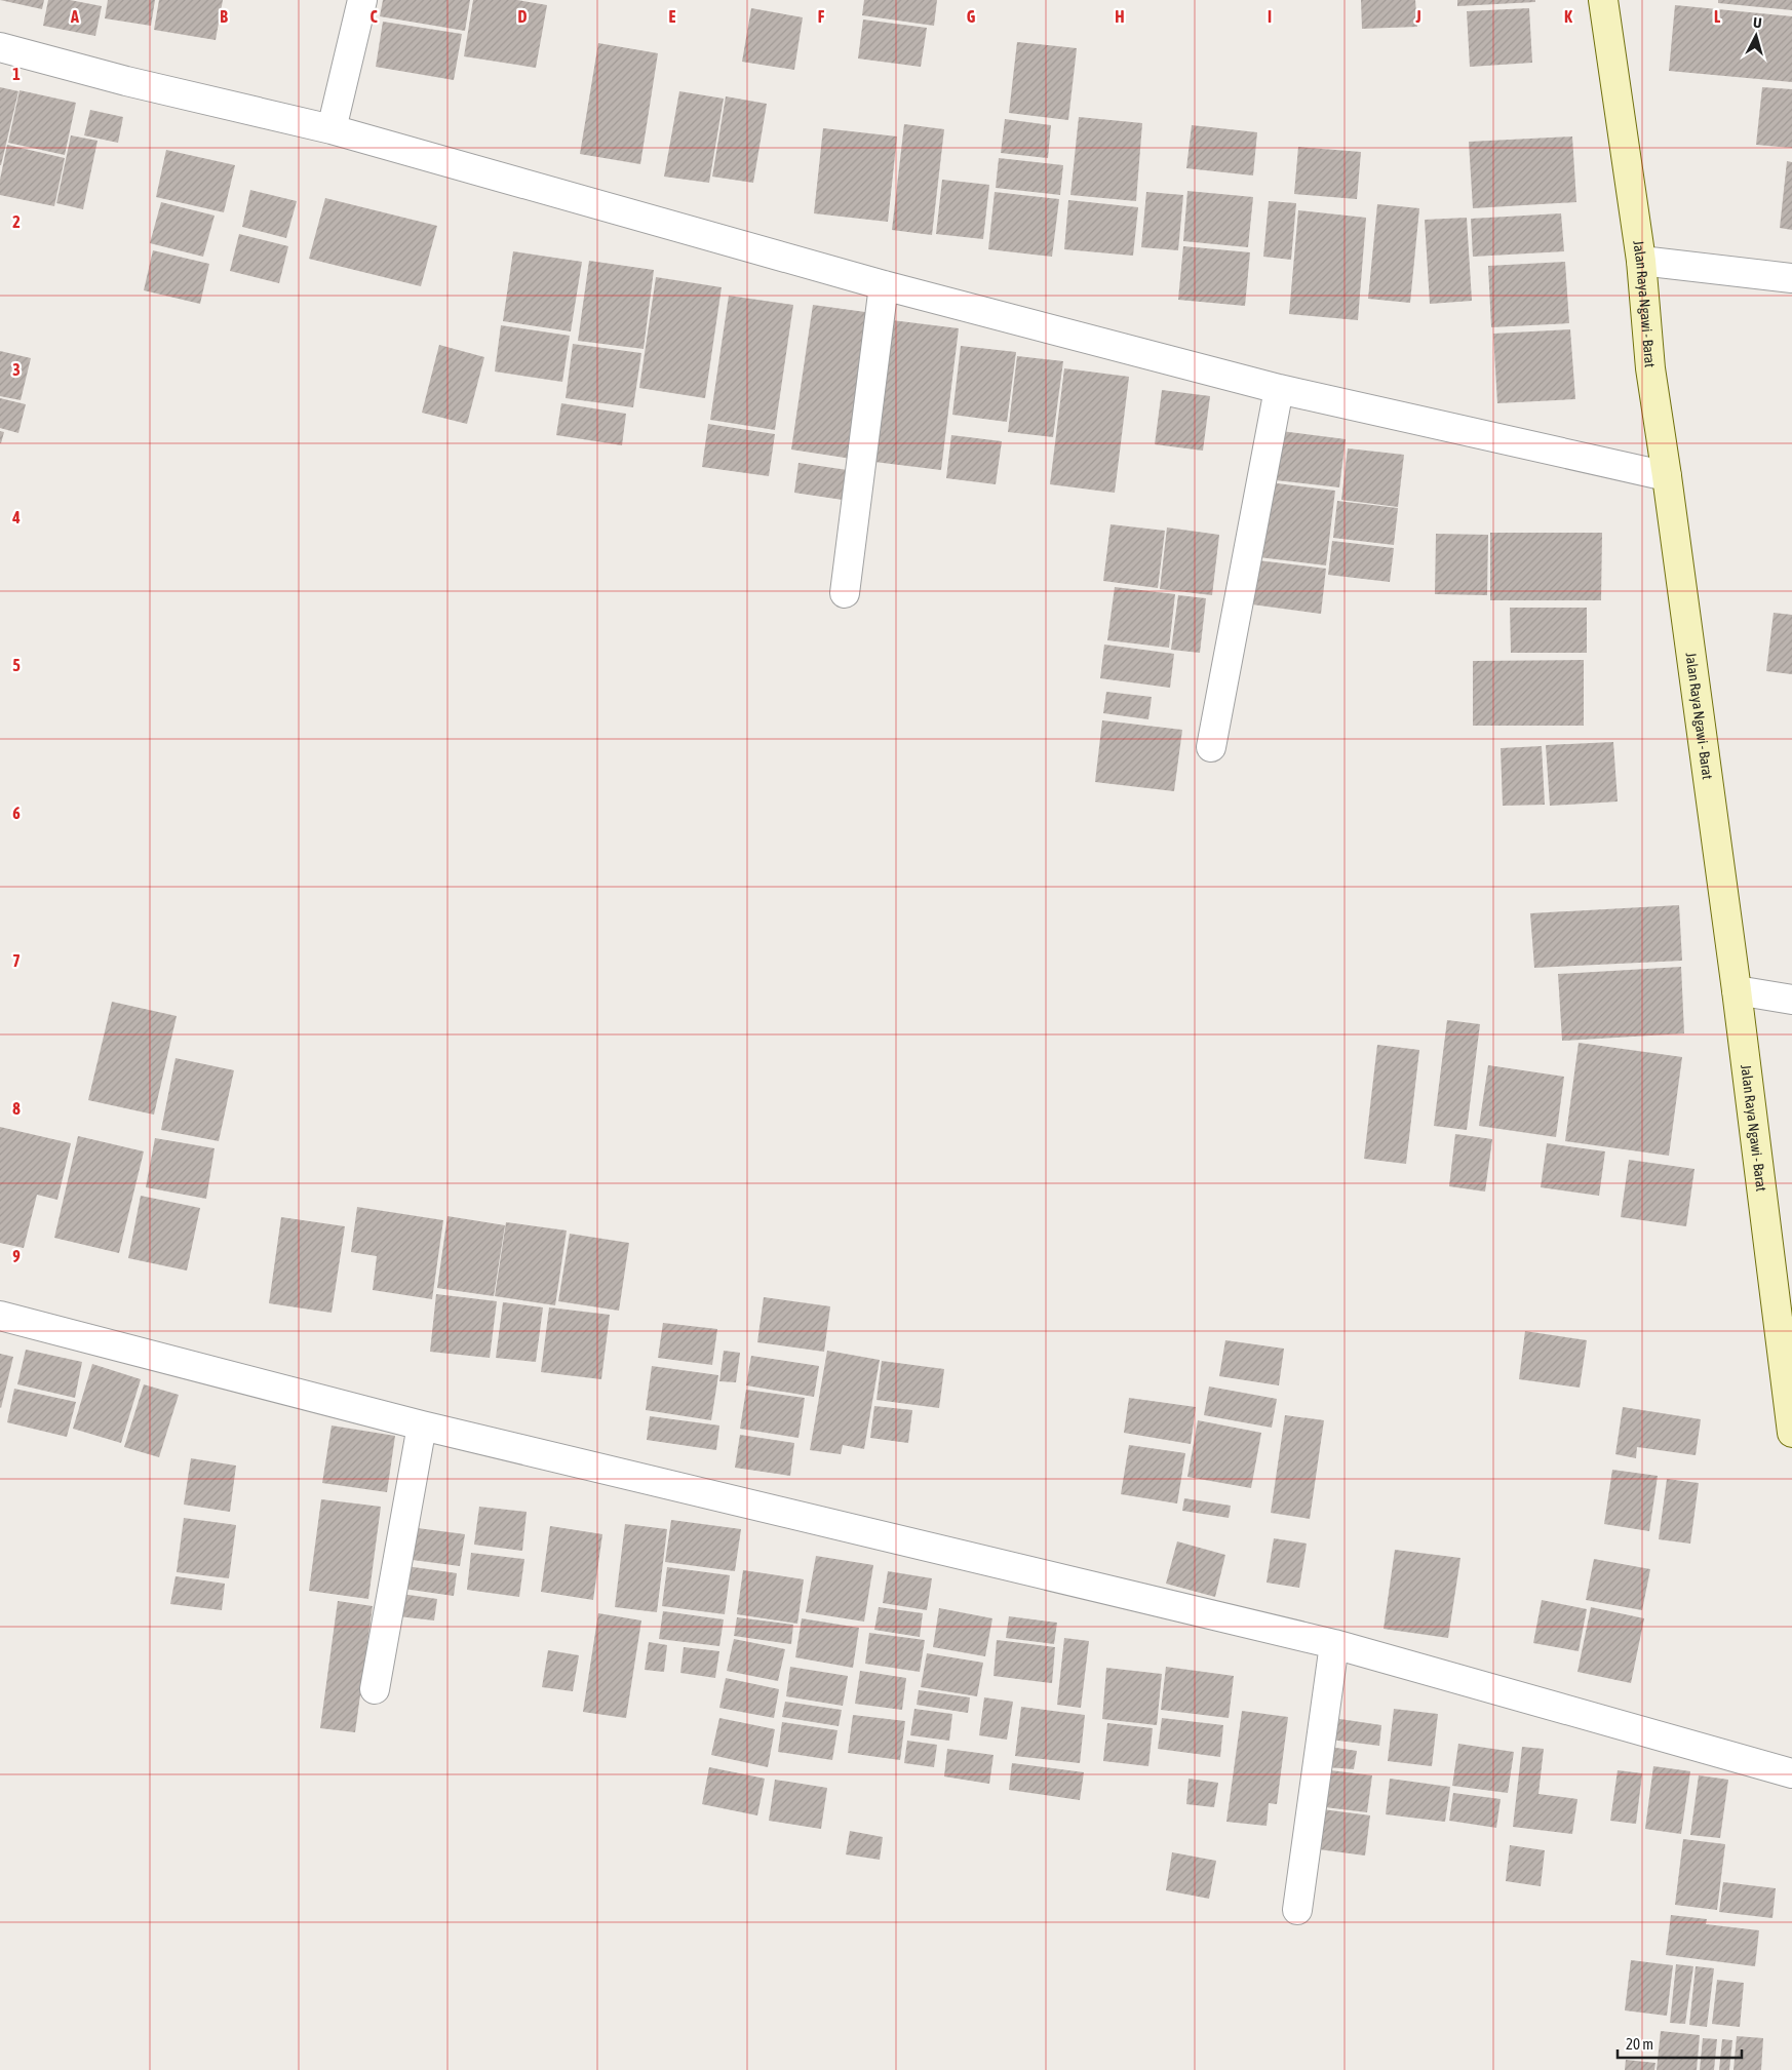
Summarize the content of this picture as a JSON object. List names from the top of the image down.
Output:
{
  "streets": {
    "main road": ["Jalan Raya Ngawi - Barat"]
  },
  "scale_bar": "20 m",
  "north": "top",
  "grid": {
    "columns": [
      "A",
      "B",
      "C",
      "D",
      "E",
      "F",
      "G",
      "H",
      "I",
      "J",
      "K",
      "L"
    ],
    "rows": [
      "1",
      "2",
      "3",
      "4",
      "5",
      "6",
      "7",
      "8",
      "9"
    ]
  }
}
